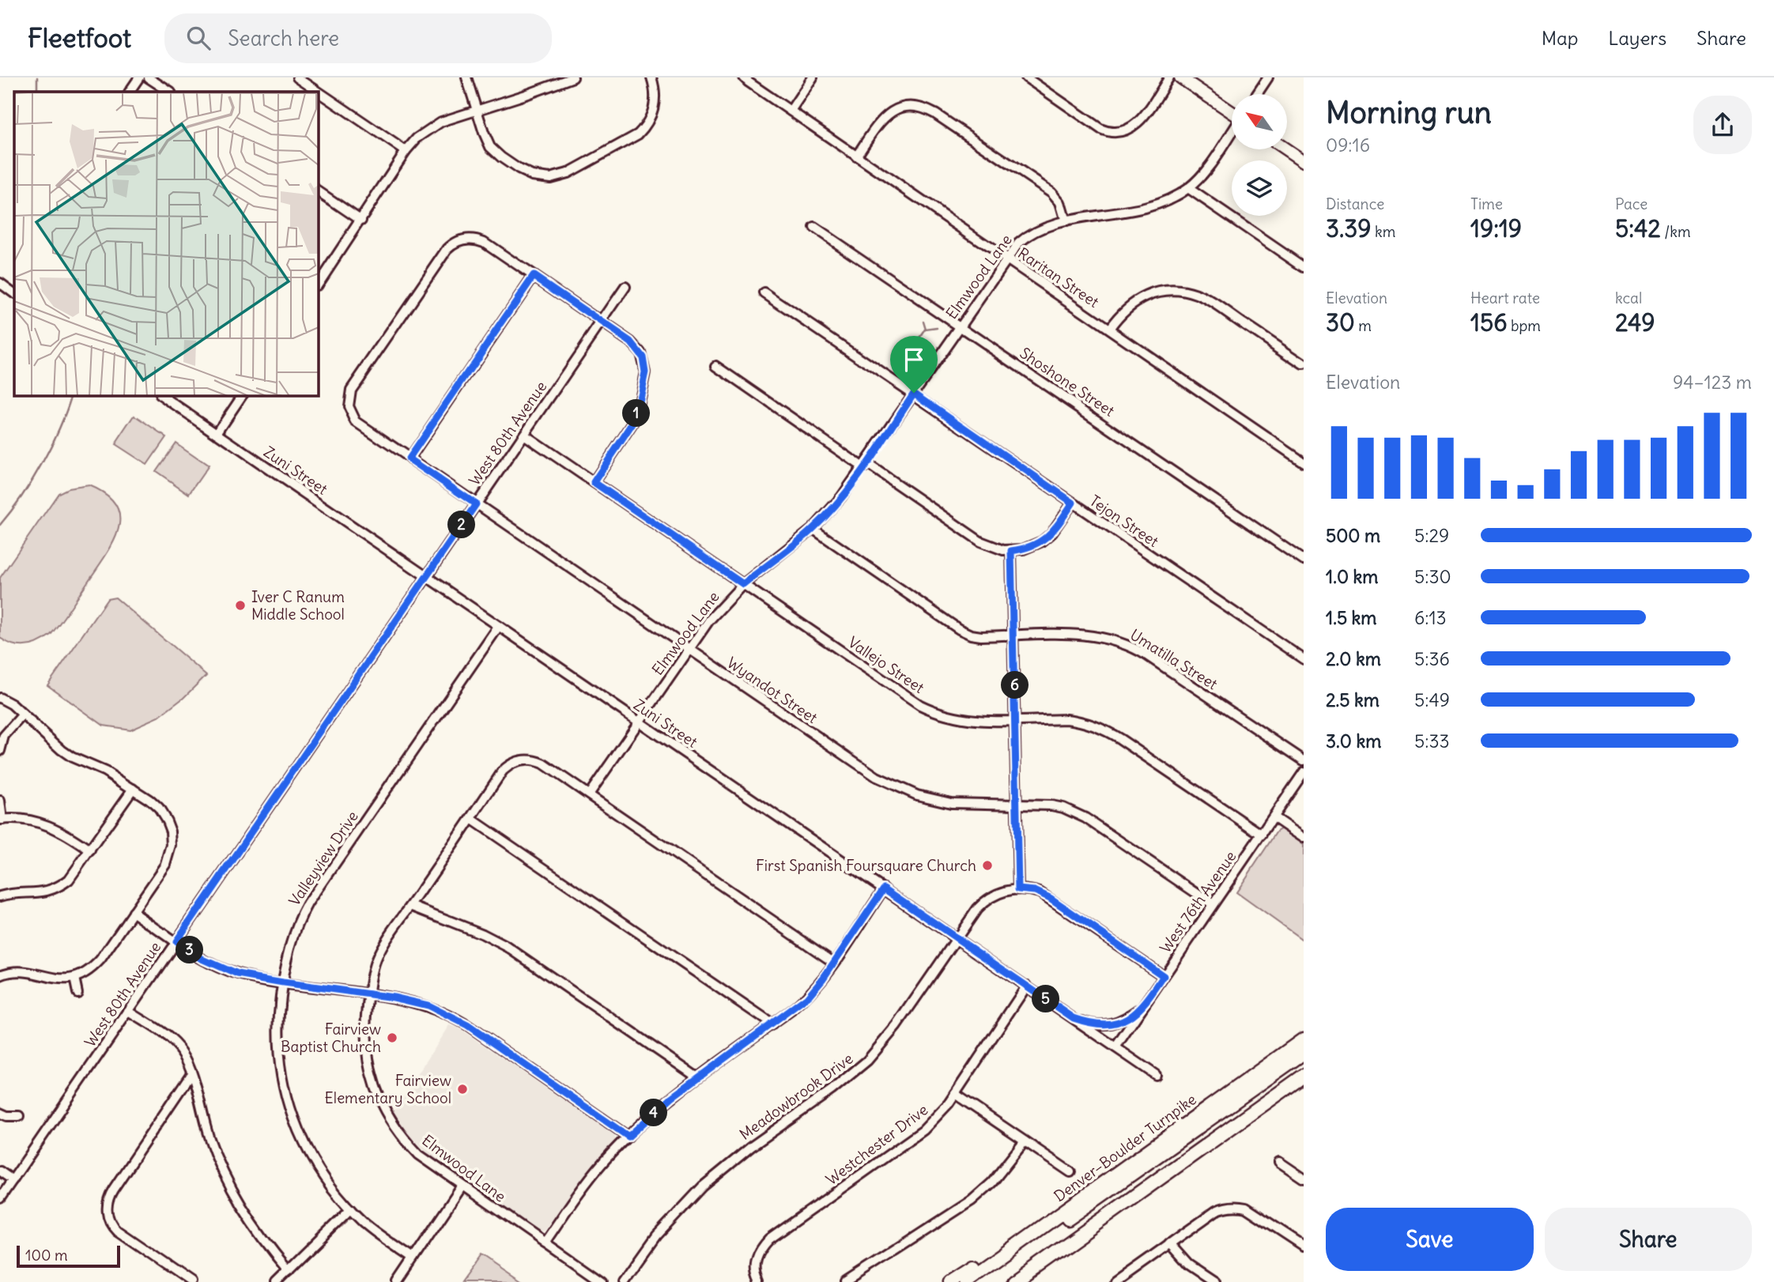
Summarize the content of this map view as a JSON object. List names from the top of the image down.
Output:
{
  "streets": {
    "highway": ["Denver–Boulder Turnpike"],
    "street": [
      "Elmwood Lane",
      "Raritan Street",
      "Shoshone Street",
      "West 80th Avenue",
      "Zuni Street",
      "Tejon Street",
      "Umatilla Street",
      "Vallejo Street",
      "Wyandot Street",
      "Valleyview Drive",
      "West 76th Avenue",
      "Meadowbrook Drive",
      "Westchester Drive"
    ]
  },
  "crossings": [
    ["Elmwood Lane", "Raritan Street"],
    ["Elmwood Lane", "Shoshone Street"],
    ["Elmwood Lane", "Zuni Street"],
    ["Elmwood Lane", "Tejon Street"],
    ["Elmwood Lane", "Umatilla Street"],
    ["Elmwood Lane", "Vallejo Street"],
    ["Elmwood Lane", "Wyandot Street"],
    ["West 80th Avenue", "Zuni Street"],
    ["West 80th Avenue", "Vallejo Street"],
    ["West 80th Avenue", "Wyandot Street"],
    ["Zuni Street", "Valleyview Drive"],
    ["Zuni Street", "West 76th Avenue"],
    ["Zuni Street", "Meadowbrook Drive"],
    ["Zuni Street", "Westchester Drive"],
    ["Vallejo Street", "West 76th Avenue"],
    ["Wyandot Street", "West 76th Avenue"]
  ],
  "places": [
    "Iver C Ranum Middle School",
    "First Spanish Foursquare Church",
    "Fairview Baptist Church",
    "Fairview Elementary School"
  ],
  "scale_bar": "100 m",
  "north": "top left",
  "page": {
    "header": "Fleetfoot",
    "search": "Search here",
    "nav": ["Map", "Layers", "Share"],
    "heading": ["Morning run", "09:16"],
    "stats": [
      ["Distance", "3.39 km"],
      ["Time", "19:19"],
      ["Pace", "5:42 /km"],
      ["Elevation", "30 m"],
      ["Heart rate", "156 bpm"],
      ["kcal", "249"]
    ],
    "chart": ["Elevation", "94–123 m"],
    "pins": [
      "1",
      "2",
      "6",
      "3",
      "5",
      "4"
    ],
    "list": [
      {
        "name": "500 m",
        "note": "5:29"
      },
      {
        "name": "1.0 km",
        "note": "5:30"
      },
      {
        "name": "1.5 km",
        "note": "6:13"
      },
      {
        "name": "2.0 km",
        "note": "5:36"
      },
      {
        "name": "2.5 km",
        "note": "5:49"
      },
      {
        "name": "3.0 km",
        "note": "5:33"
      }
    ],
    "buttons": ["Save", "Share"],
    "scale": "100 m"
  }
}
